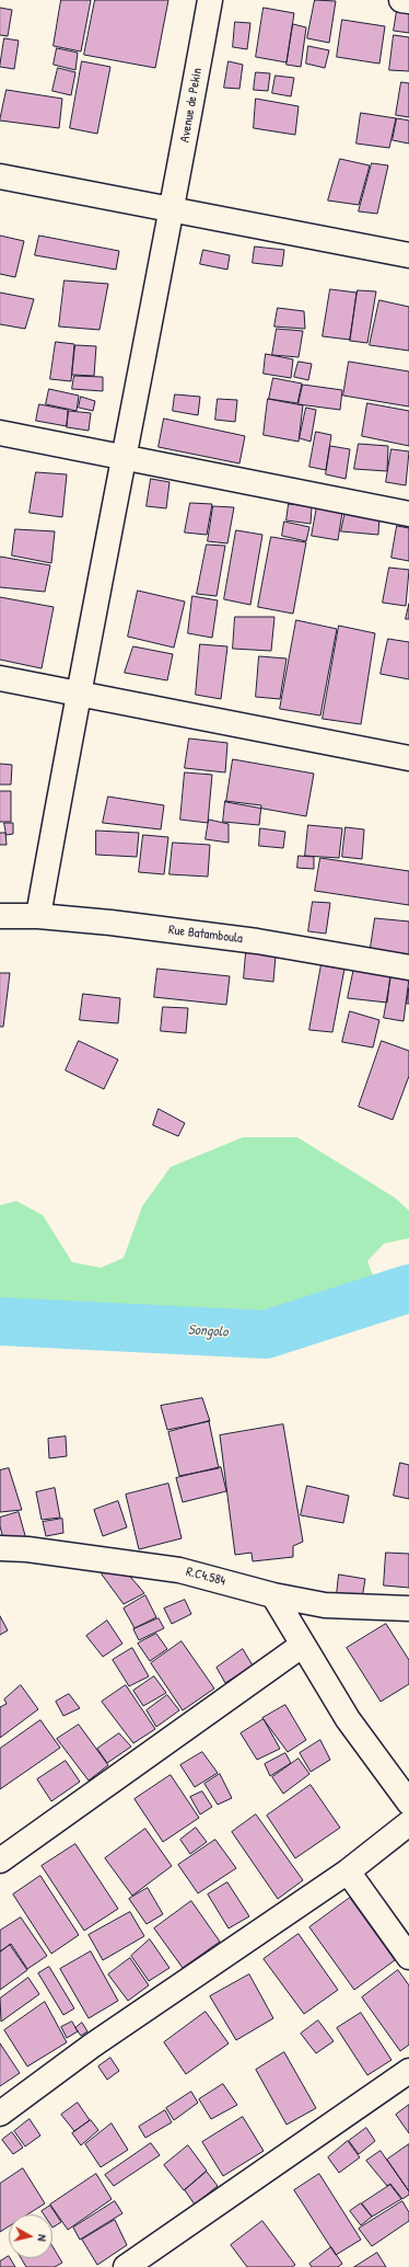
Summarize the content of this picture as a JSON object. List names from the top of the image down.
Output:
{
  "streets": {
    "street": ["Avenue de Pekin", "Rue Batamboula", "R.C4.584"]
  },
  "crossings": [
    ["Avenue de Pekin", "Rue Batamboula"]
  ],
  "water": ["Songolo"],
  "north": "right"
}
